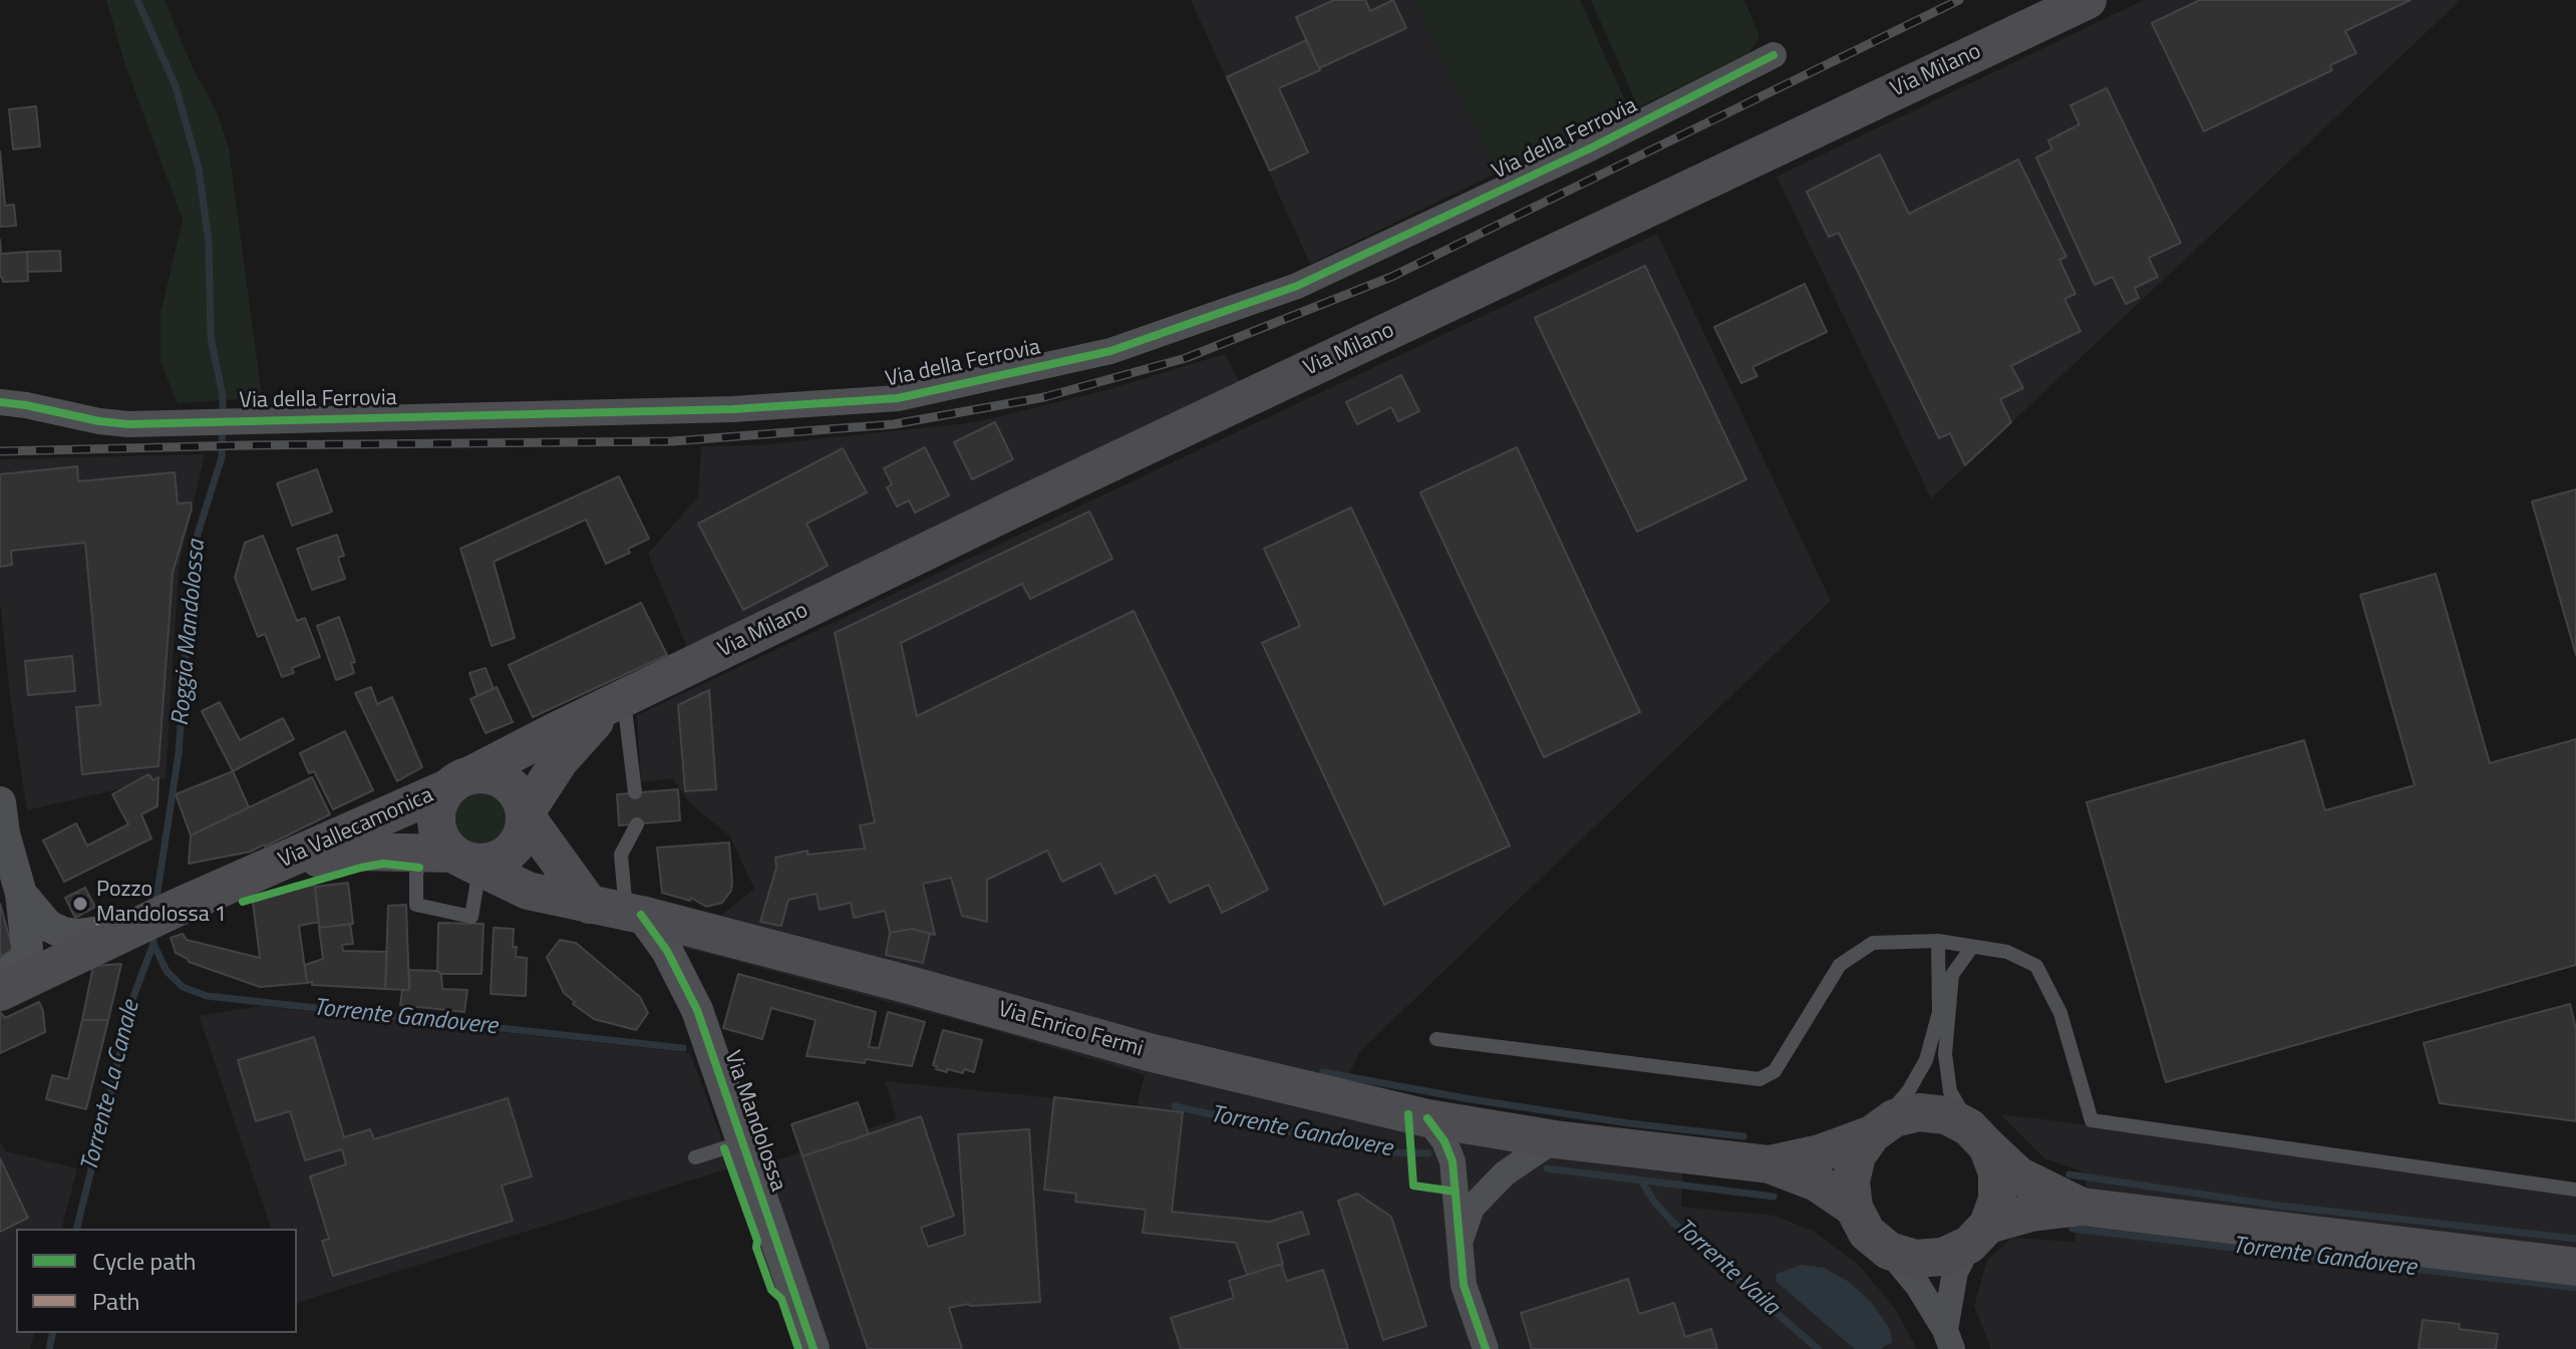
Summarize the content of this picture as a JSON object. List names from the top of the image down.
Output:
{
  "streets": {
    "main road": ["Via Milano", "Via Vallecamonica", "Via Enrico Fermi"],
    "street": ["Via della Ferrovia", "Via Mandolossa"]
  },
  "crossings": [
    ["Via Milano", "Via Vallecamonica"],
    ["Via Milano", "Via Enrico Fermi"],
    ["Via Vallecamonica", "Via Enrico Fermi"],
    ["Via Enrico Fermi", "Via Mandolossa"]
  ],
  "water": [
    "Roggia Mandolossa",
    "Torrente Gandovere",
    "Torrente La Canale",
    "Torrente Vaila"
  ],
  "places": ["Pozzo Mandolossa 1"],
  "legend": ["Cycle path", "Path"]
}
